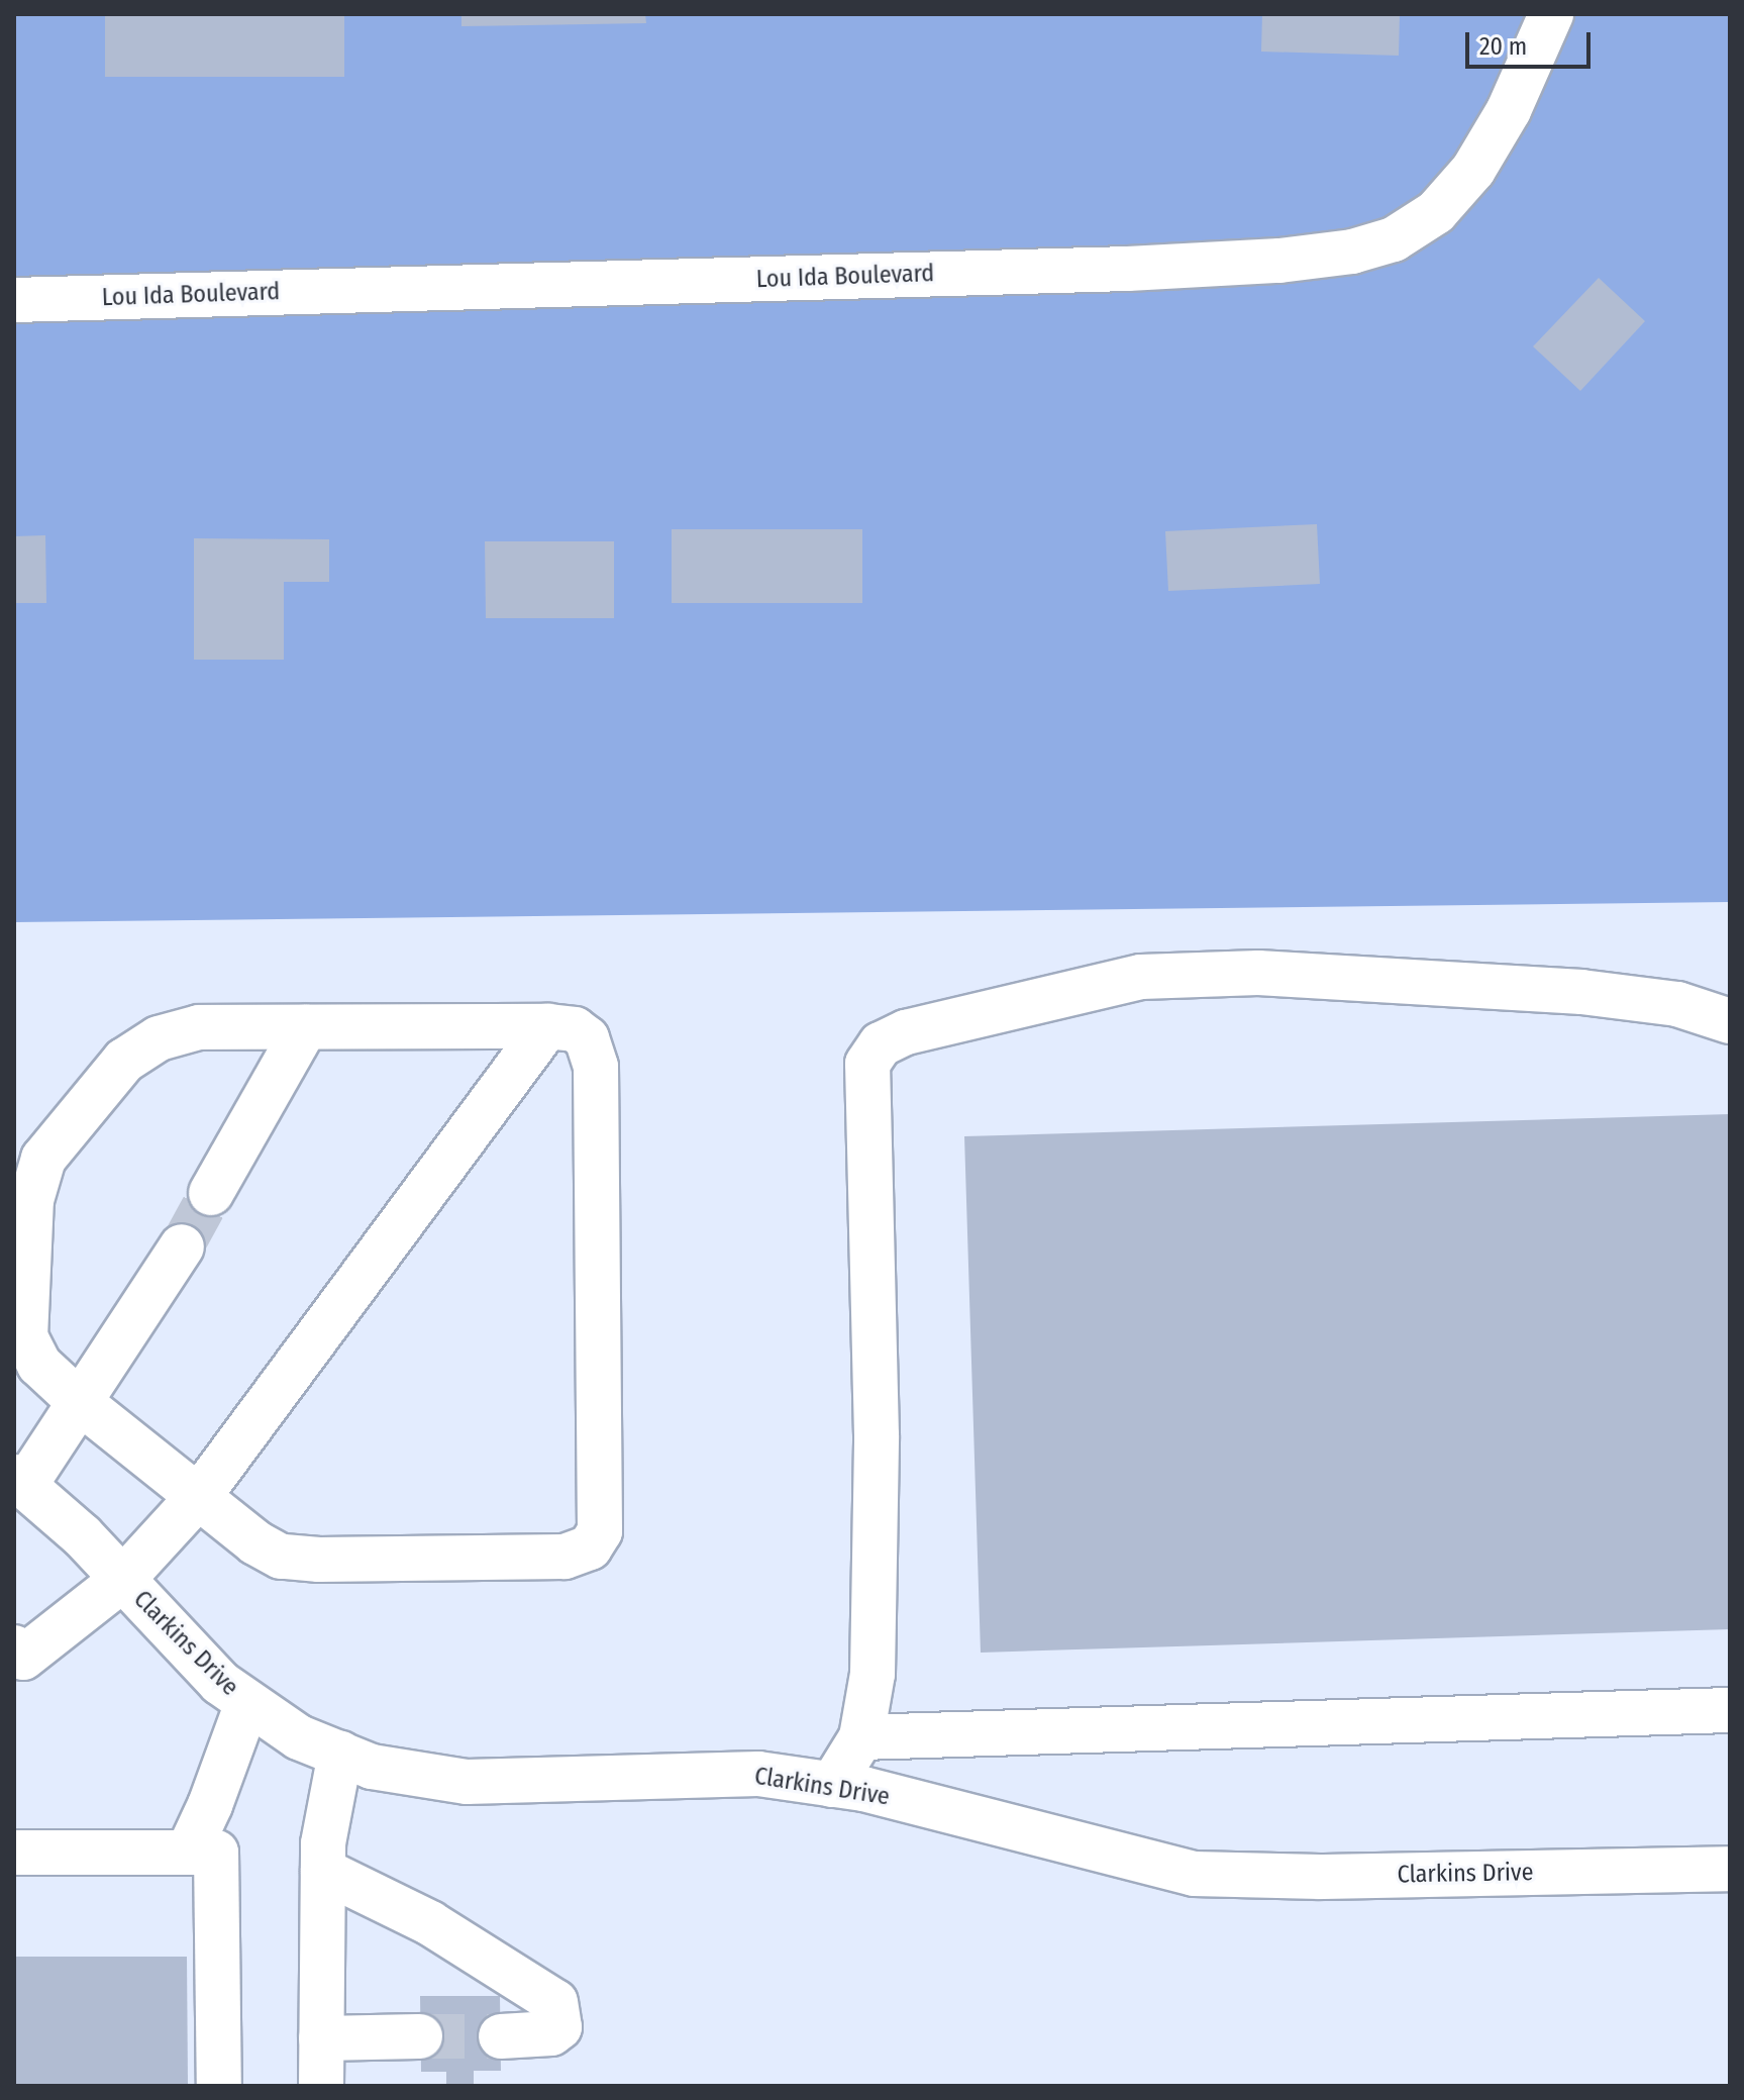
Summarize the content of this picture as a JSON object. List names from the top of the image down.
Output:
{
  "streets": {
    "street": ["Lou Ida Boulevard", "Clarkins Drive"]
  },
  "scale_bar": "20 m"
}
